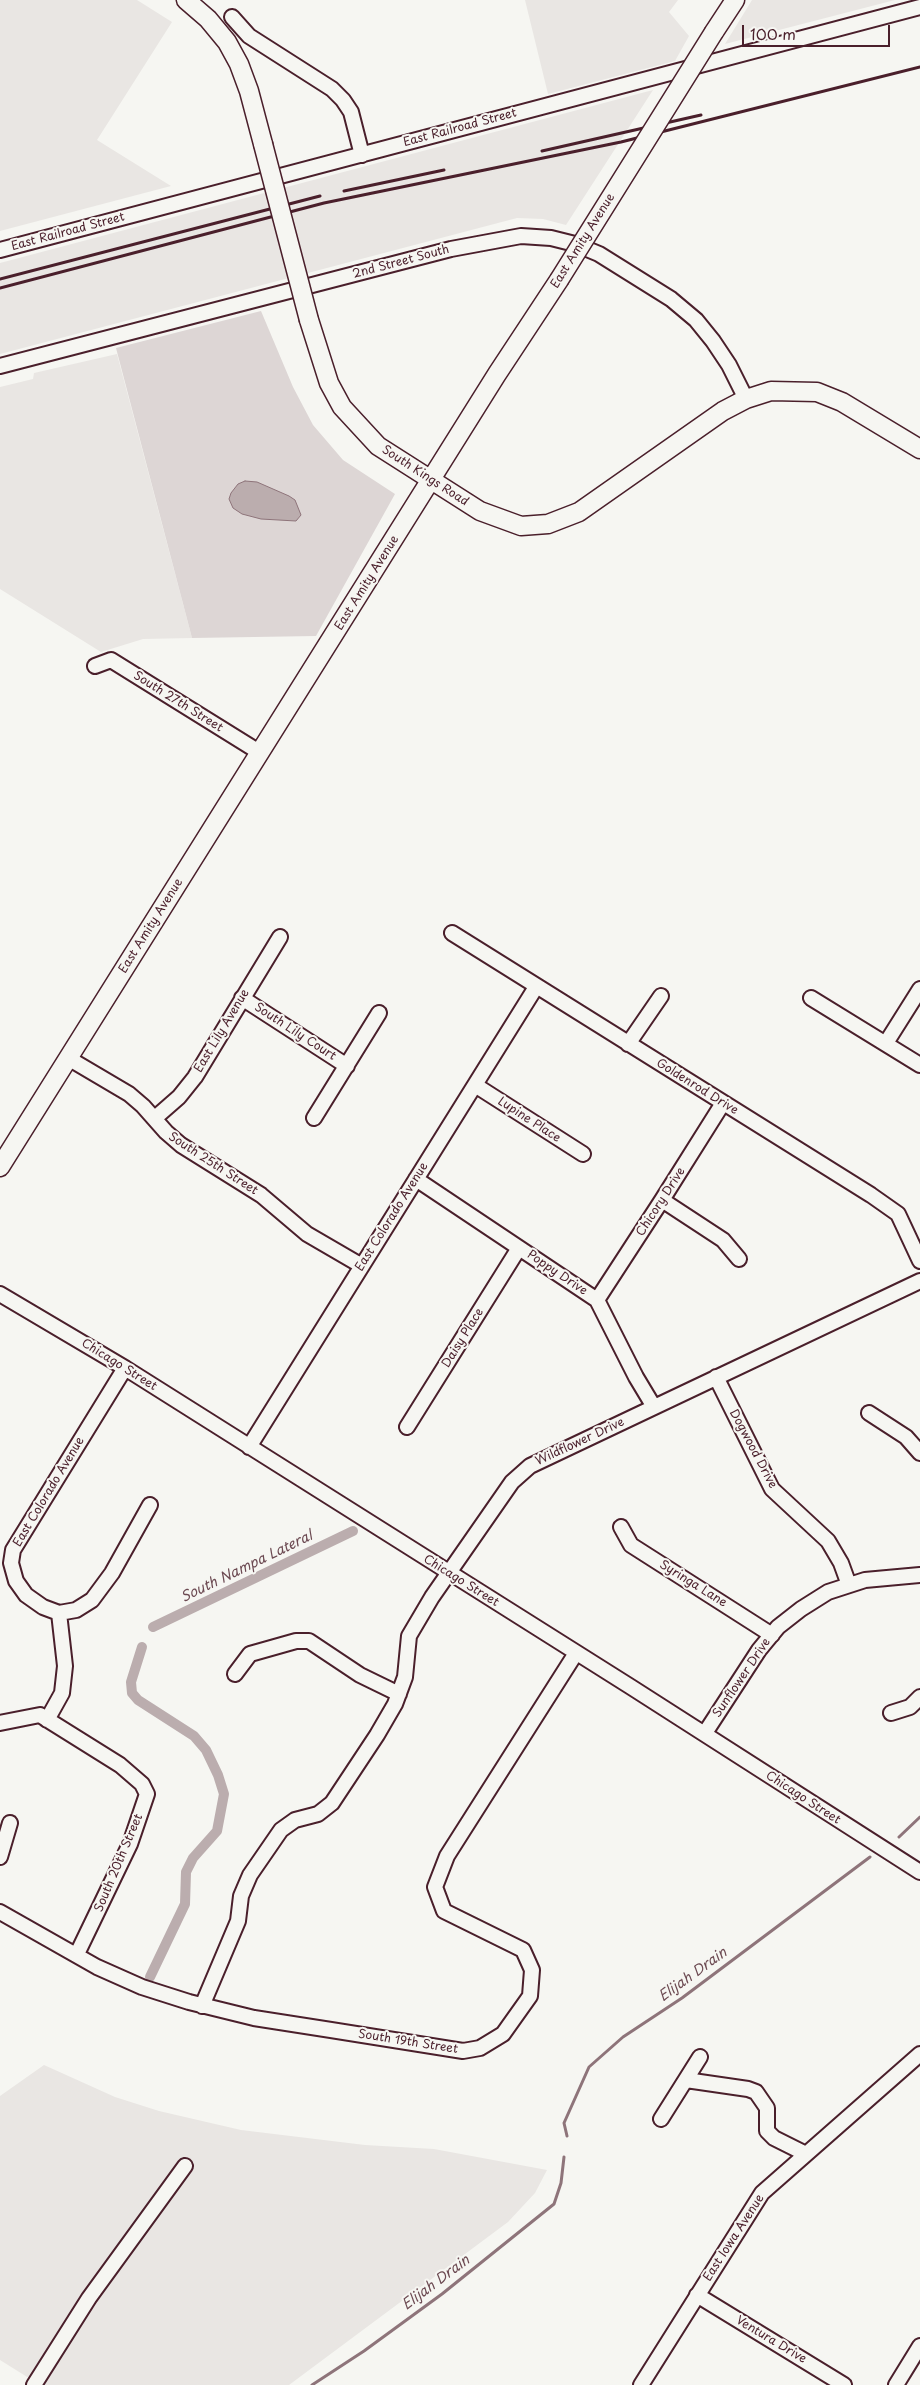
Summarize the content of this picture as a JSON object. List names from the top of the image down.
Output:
{
  "streets": {
    "main road": ["East Amity Avenue", "South Kings Road"],
    "street": [
      "East Railroad Street",
      "2nd Street South",
      "South 27th Street",
      "East Lily Avenue",
      "South Lily Court",
      "Goldenrod Drive",
      "Lupine Place",
      "South 25th Street",
      "Chicory Drive",
      "East Colorado Avenue",
      "Poppy Drive",
      "Daisy Place",
      "Chicago Street",
      "Wildflower Drive",
      "Dogwood Drive",
      "Syringa Lane",
      "Sunflower Drive",
      "South 20th Street",
      "South 19th Street",
      "East Iowa Avenue",
      "Ventura Drive"
    ]
  },
  "crossings": [
    ["East Amity Avenue", "South Kings Road"],
    ["East Amity Avenue", "South 27th Street"],
    ["East Amity Avenue", "South 25th Street"],
    ["2nd Street South", "South Kings Road"],
    ["East Lily Avenue", "South Lily Court"],
    ["East Lily Avenue", "South 25th Street"],
    ["Goldenrod Drive", "Chicory Drive"],
    ["Goldenrod Drive", "East Colorado Avenue"],
    ["Lupine Place", "East Colorado Avenue"],
    ["South 25th Street", "East Colorado Avenue"],
    ["Chicory Drive", "Poppy Drive"],
    ["East Colorado Avenue", "Poppy Drive"],
    ["East Colorado Avenue", "Chicago Street"],
    ["Poppy Drive", "Daisy Place"],
    ["Poppy Drive", "Wildflower Drive"],
    ["Chicago Street", "Wildflower Drive"],
    ["Chicago Street", "Sunflower Drive"],
    ["Chicago Street", "South 19th Street"],
    ["Wildflower Drive", "Dogwood Drive"],
    ["Wildflower Drive", "South 19th Street"],
    ["Dogwood Drive", "Sunflower Drive"],
    ["Syringa Lane", "Sunflower Drive"],
    ["South 20th Street", "South 19th Street"],
    ["East Iowa Avenue", "Ventura Drive"]
  ],
  "water": ["South Nampa Lateral", "Elijah Drain"],
  "scale_bar": "100 m"
}
